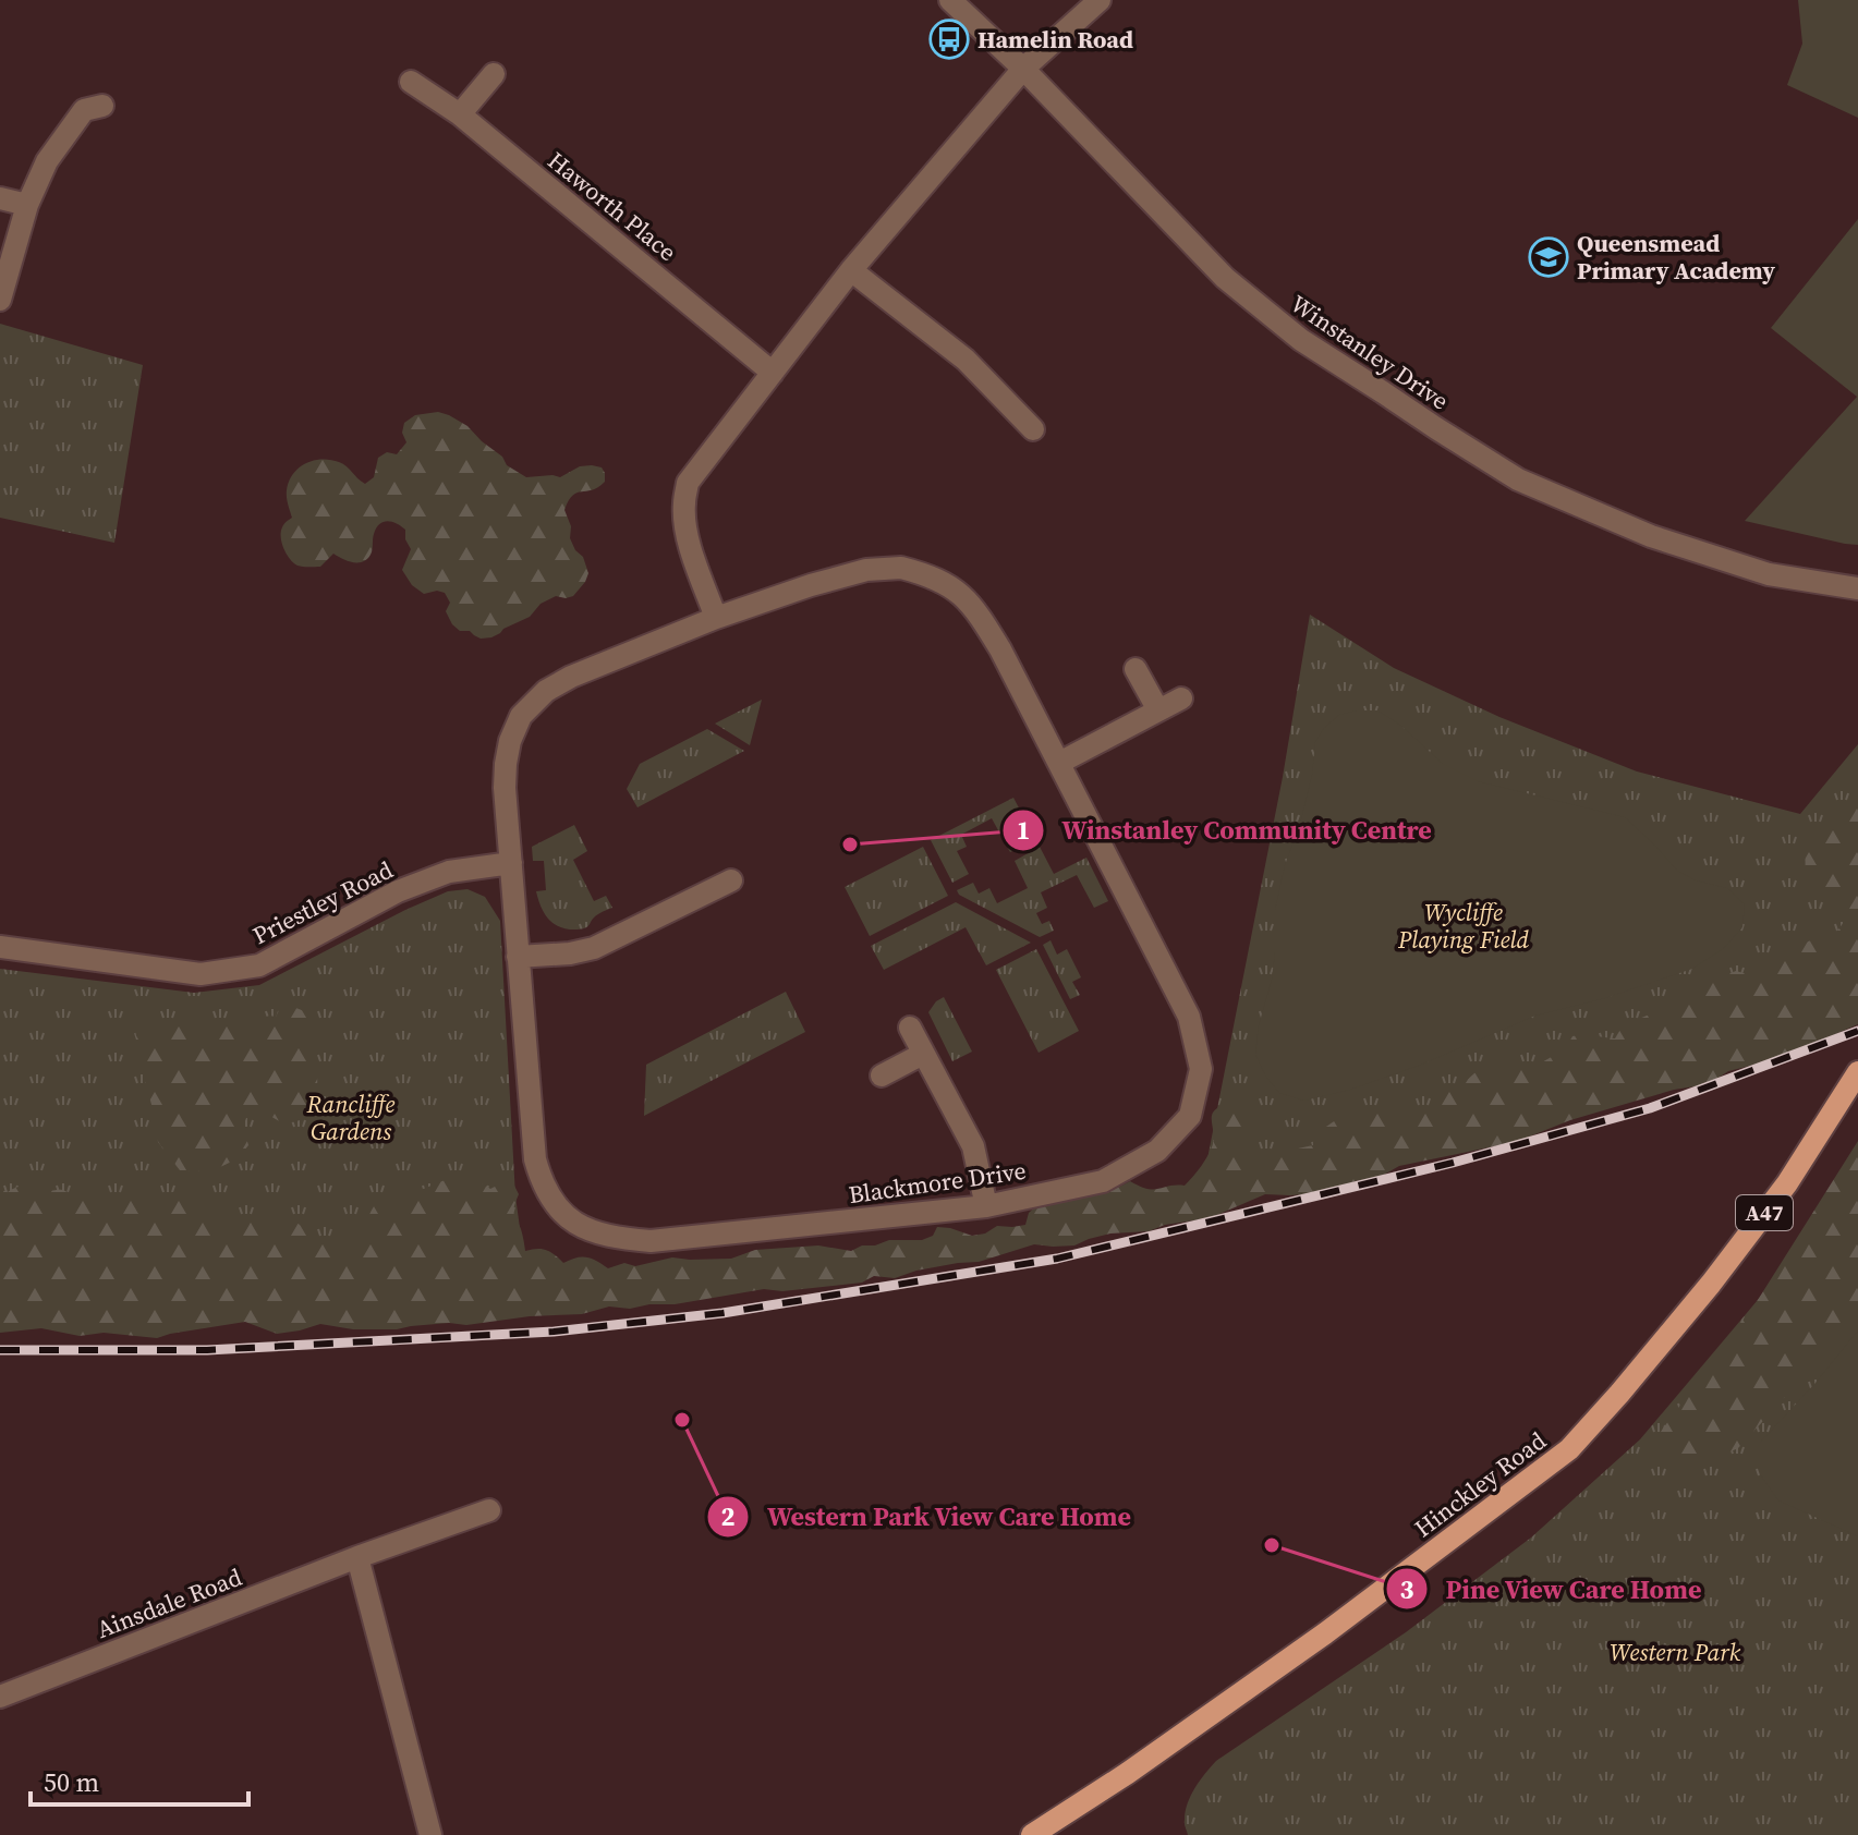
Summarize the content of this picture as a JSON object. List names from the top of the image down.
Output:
{
  "streets": {
    "main road": ["A47", "Hinckley Road"],
    "street": [
      "Haworth Place",
      "Winstanley Drive",
      "Priestley Road",
      "Blackmore Drive",
      "Ainsdale Road"
    ]
  },
  "crossings": [
    ["Priestley Road", "Blackmore Drive"]
  ],
  "parks": ["Wycliffe Playing Field", "Rancliffe Gardens", "Western Park"],
  "places": {
    "bus stop": ["Hamelin Road"],
    "school or university": ["Queensmead Primary Academy"],
    "other": ["Winstanley Community Centre", "Western Park View Care Home", "Pine View Care Home"]
  },
  "scale_bar": "50 m"
}
